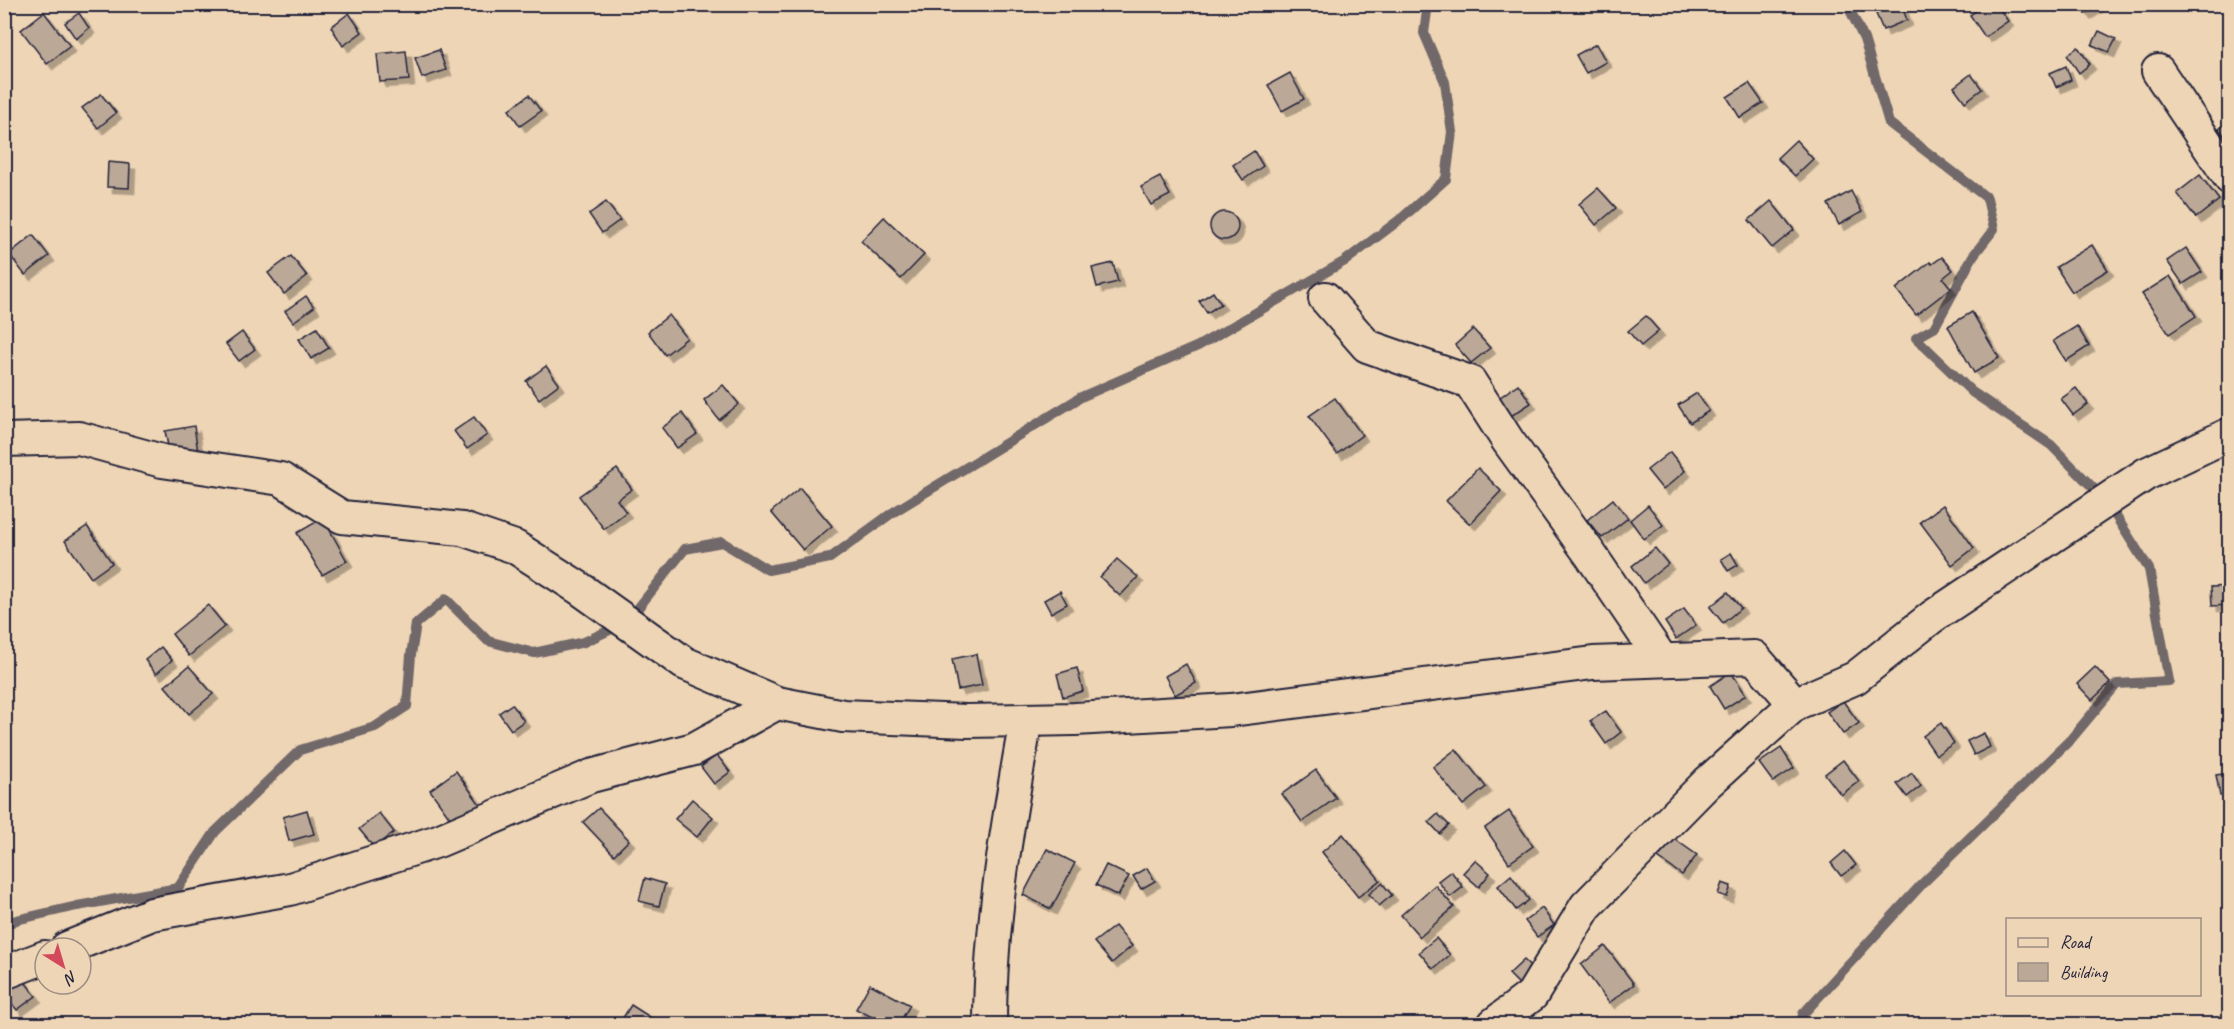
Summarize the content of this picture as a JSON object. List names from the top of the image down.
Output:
{
  "legend": ["Road", "Building"],
  "north": "bottom right"
}
